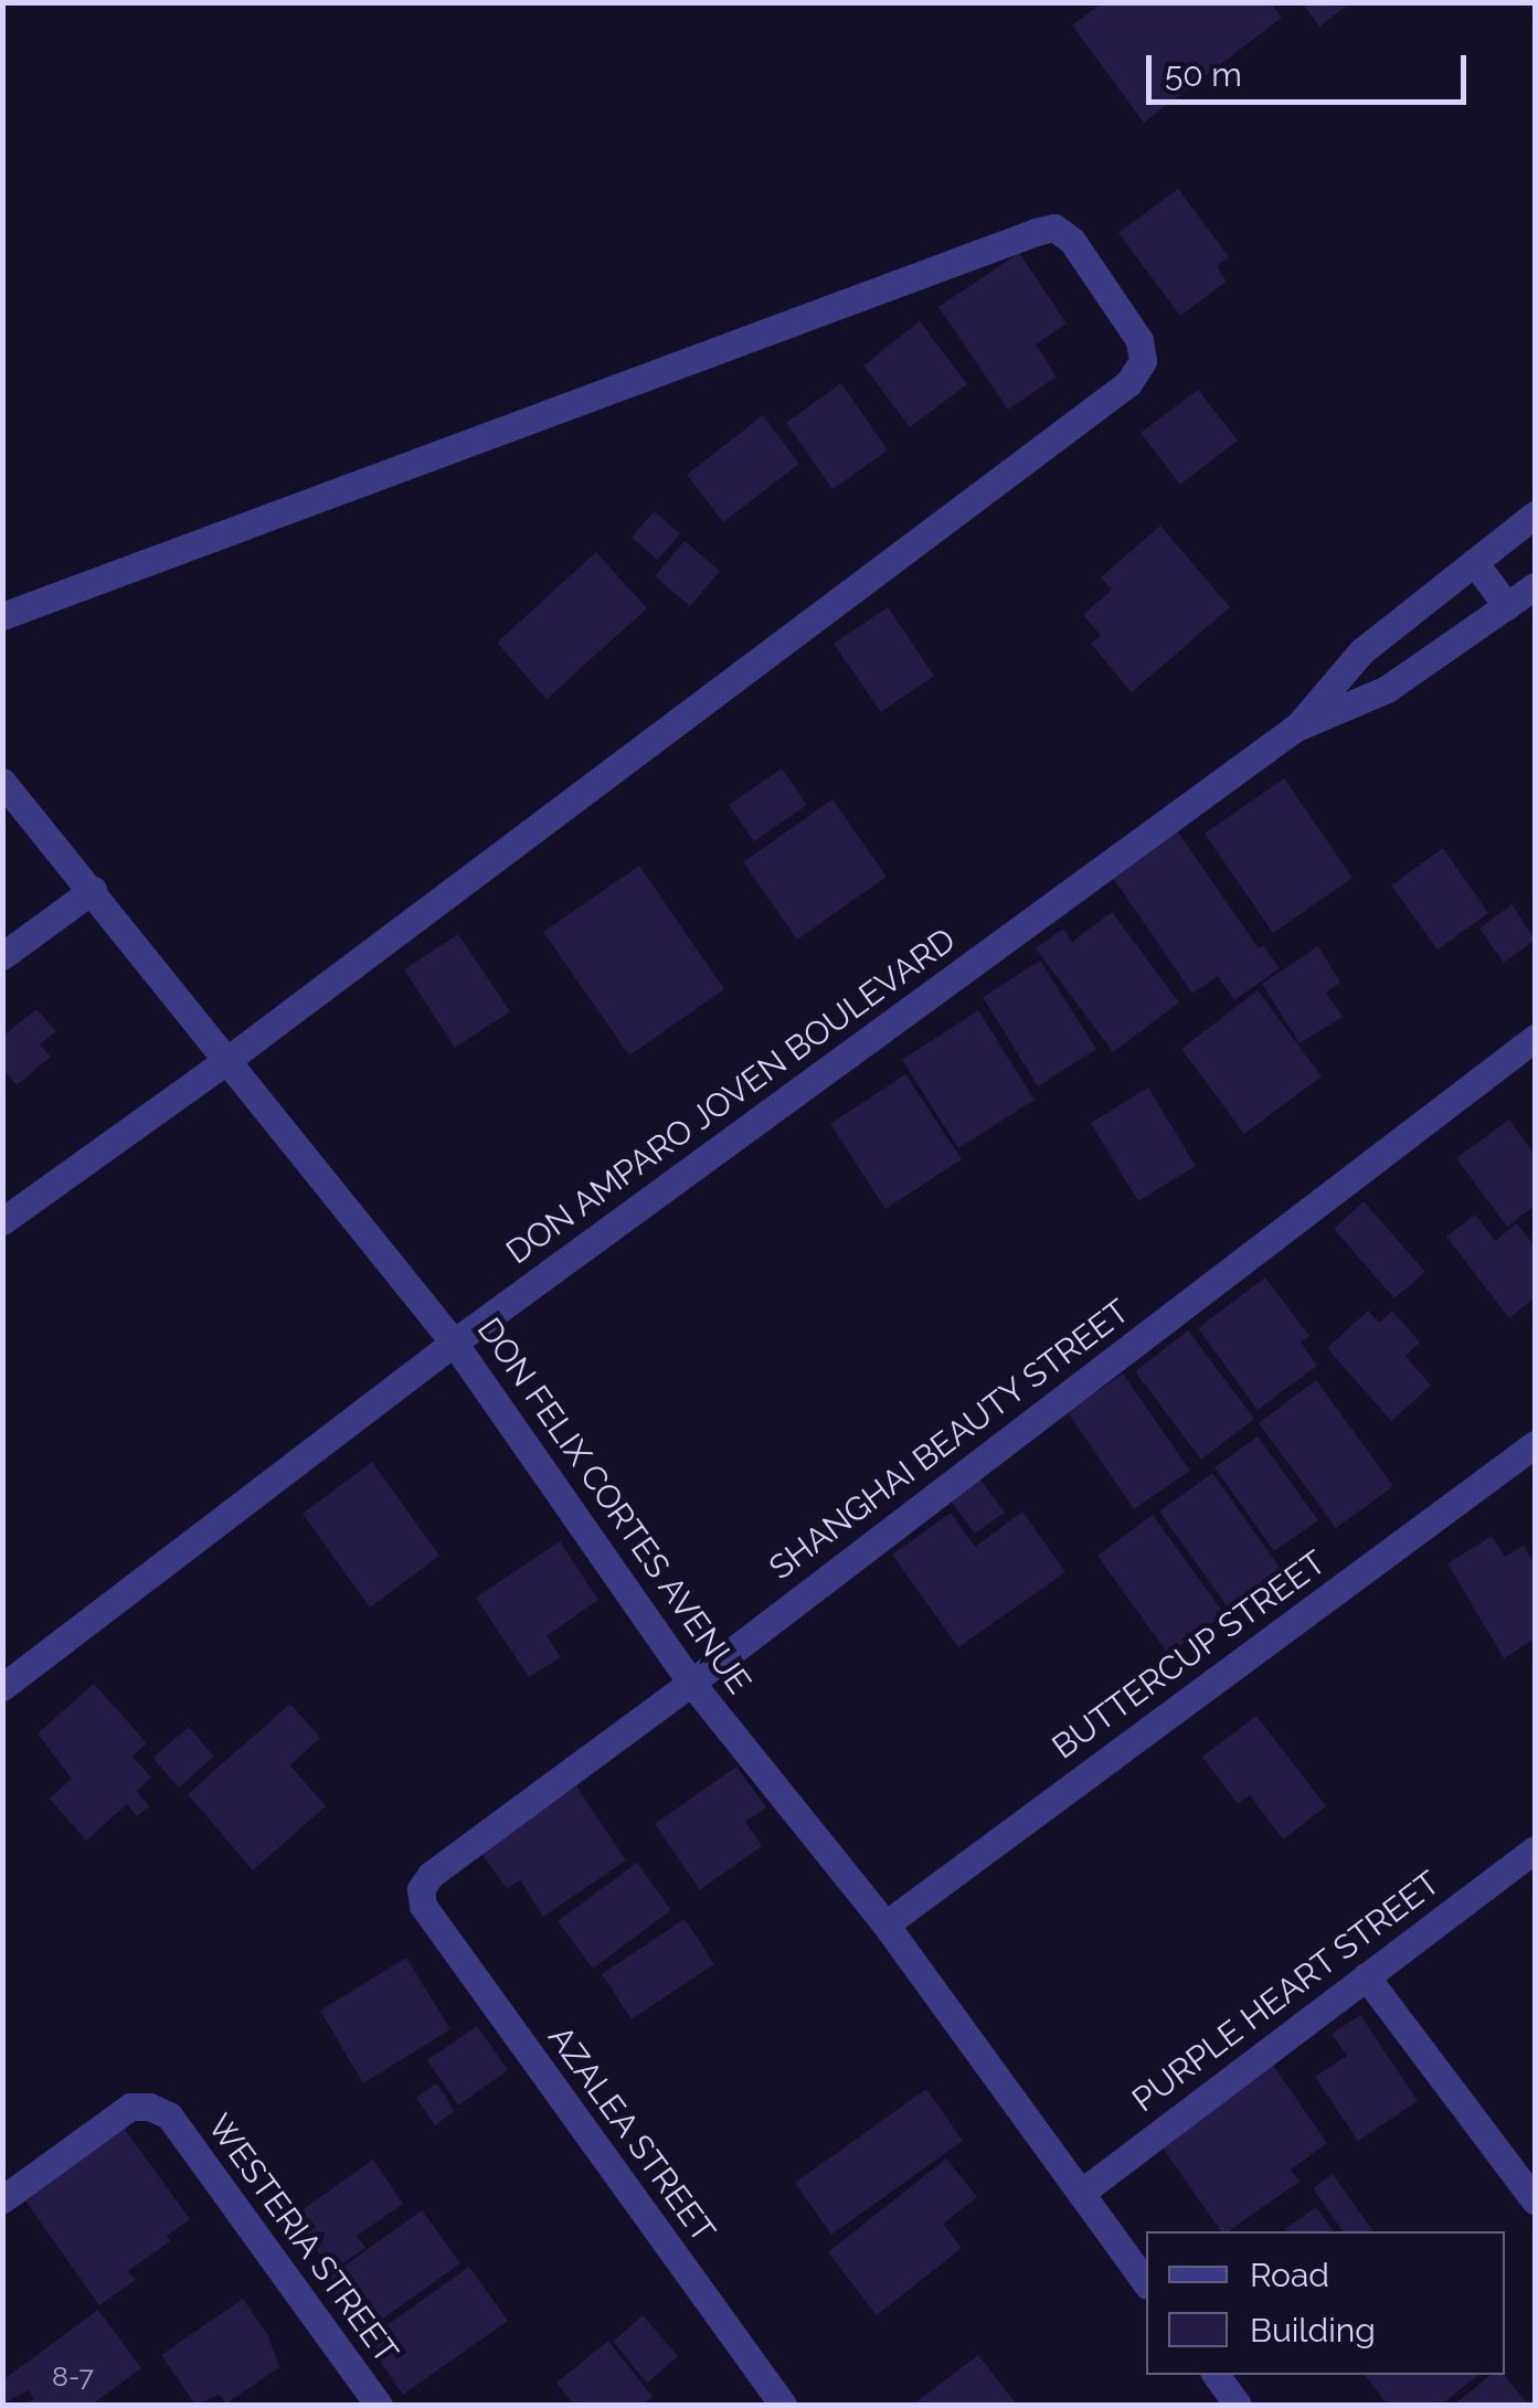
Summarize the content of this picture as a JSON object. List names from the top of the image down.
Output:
{
  "streets": {
    "street": [
      "DON AMPARO JOVEN BOULEVARD",
      "SHANGHAI BEAUTY STREET",
      "DON FELIX CORTES AVENUE",
      "BUTTERCUP STREET",
      "PURPLE HEART STREET",
      "AZALEA STREET",
      "WESTERIA STREET"
    ]
  },
  "crossings": [
    ["DON AMPARO JOVEN BOULEVARD", "DON FELIX CORTES AVENUE"],
    ["SHANGHAI BEAUTY STREET", "DON FELIX CORTES AVENUE"],
    ["SHANGHAI BEAUTY STREET", "AZALEA STREET"],
    ["DON FELIX CORTES AVENUE", "BUTTERCUP STREET"],
    ["DON FELIX CORTES AVENUE", "PURPLE HEART STREET"]
  ],
  "house_numbers": ["8-7"],
  "legend": ["Road", "Building"],
  "scale_bar": "50 m"
}
